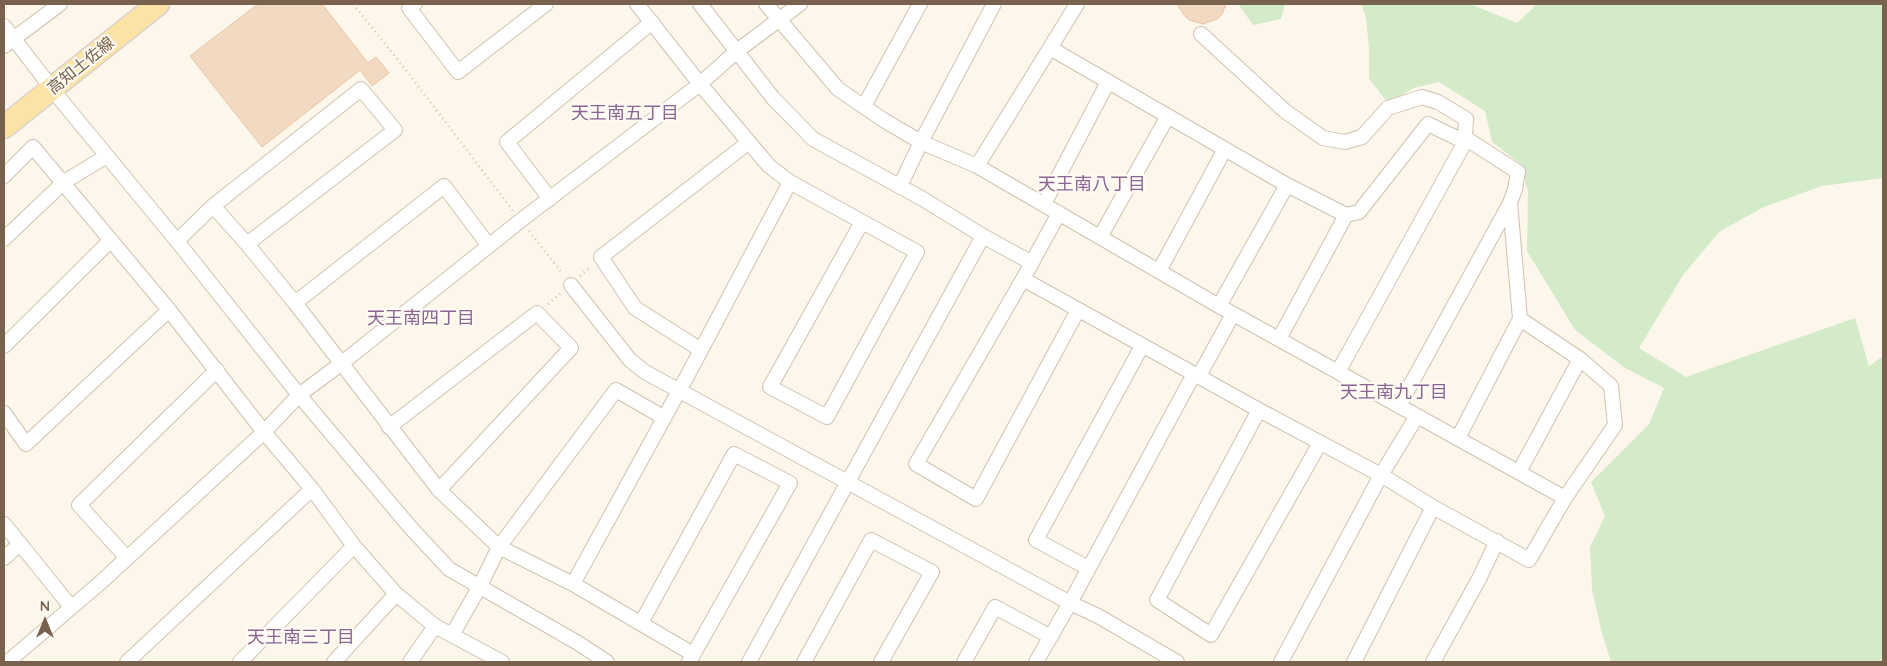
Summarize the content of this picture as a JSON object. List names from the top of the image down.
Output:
{
  "streets": {
    "main road": ["高知土佐線"]
  },
  "districts": [
    "天王南五丁目",
    "天王南八丁目",
    "天王南四丁目",
    "天王南九丁目",
    "天王南三丁目"
  ],
  "north": "top"
}
